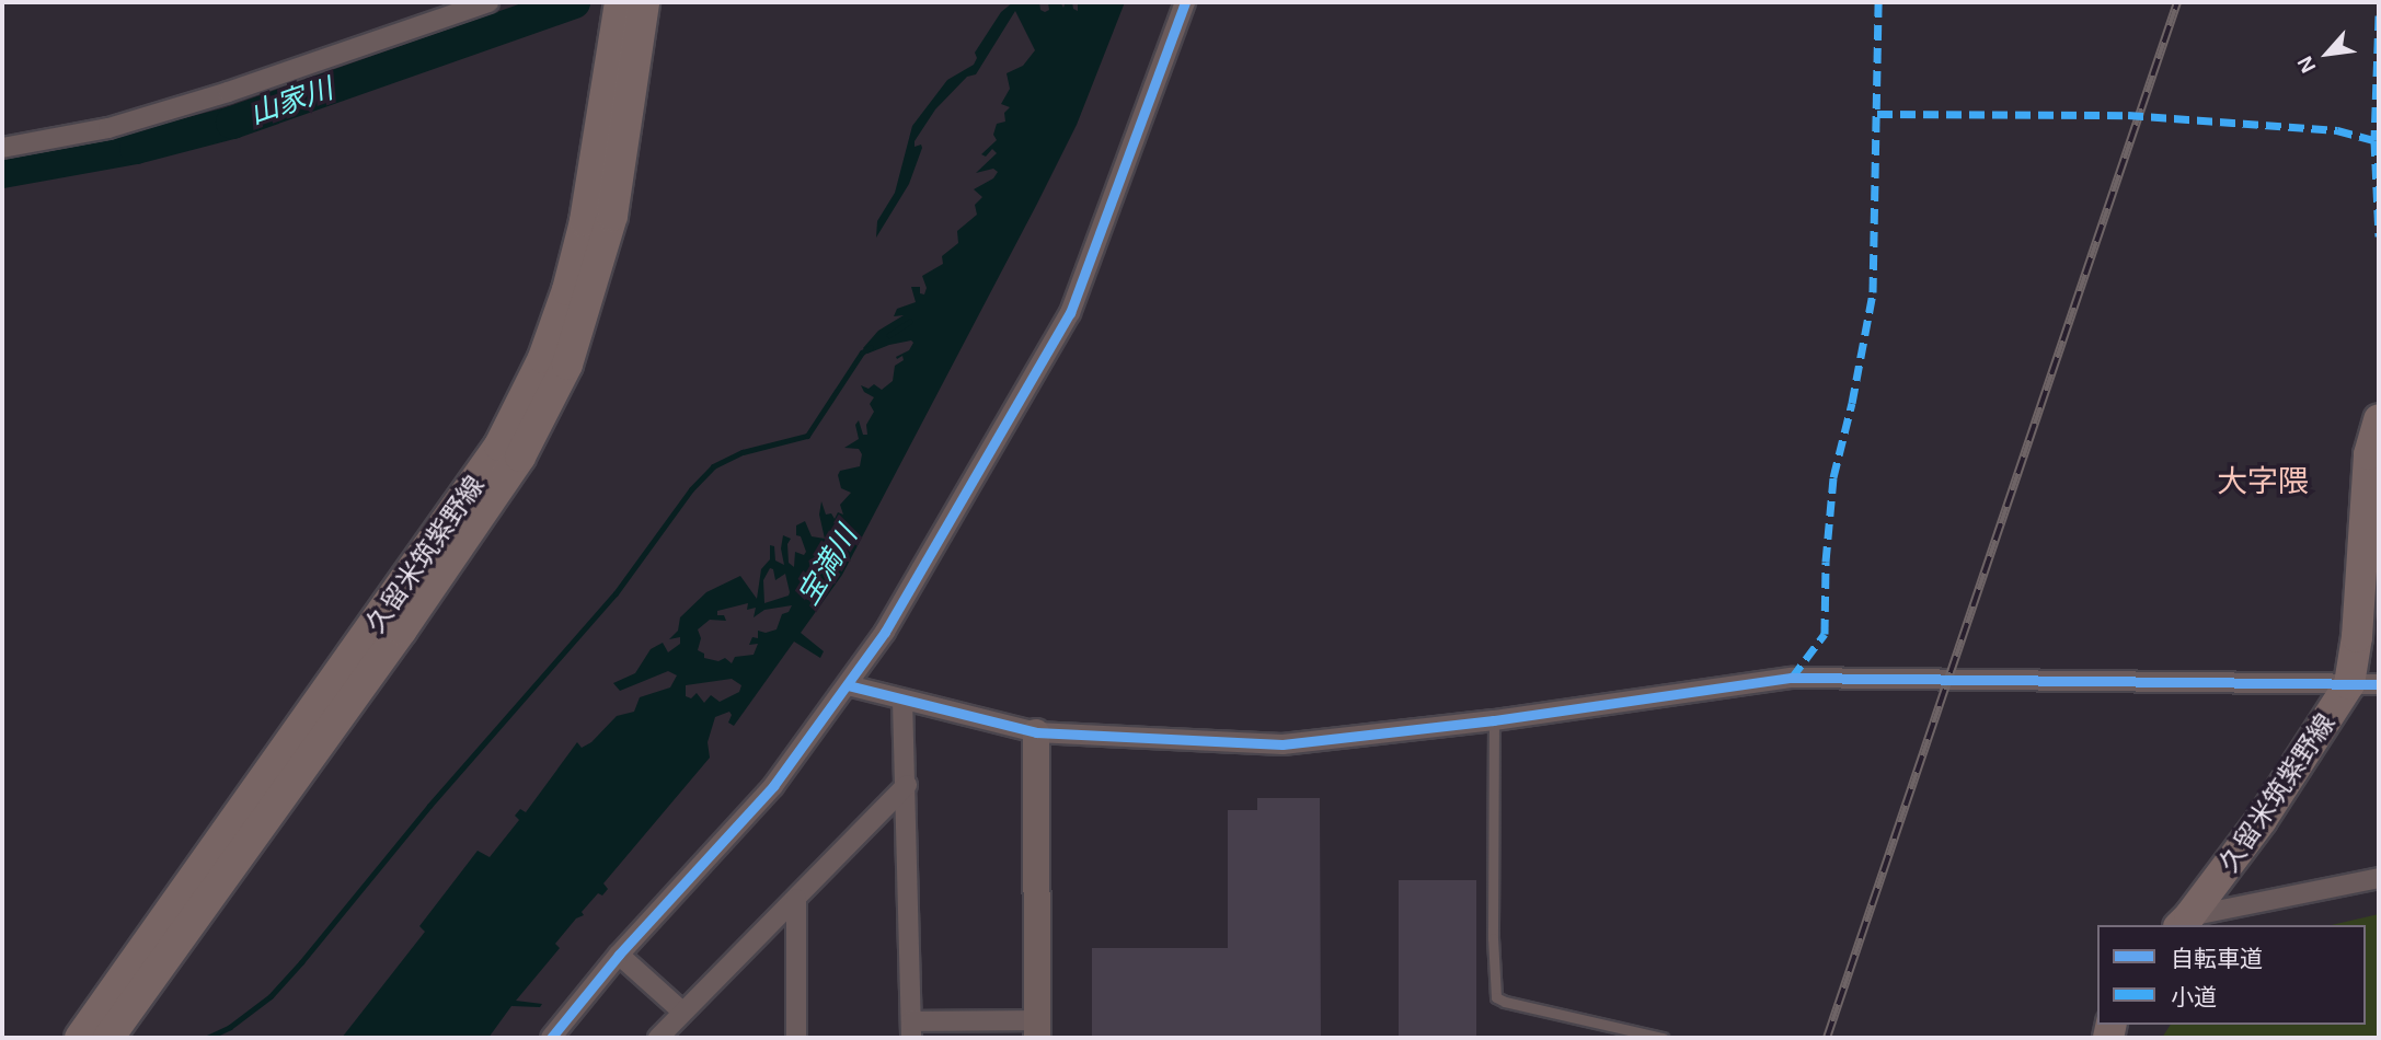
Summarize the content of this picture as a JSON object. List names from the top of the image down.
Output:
{
  "streets": {
    "main road": ["久留米筑紫野線"]
  },
  "districts": ["大字隈"],
  "water": ["山家川", "宝満川"],
  "legend": ["自転車道", "小道"],
  "north": "bottom left"
}
